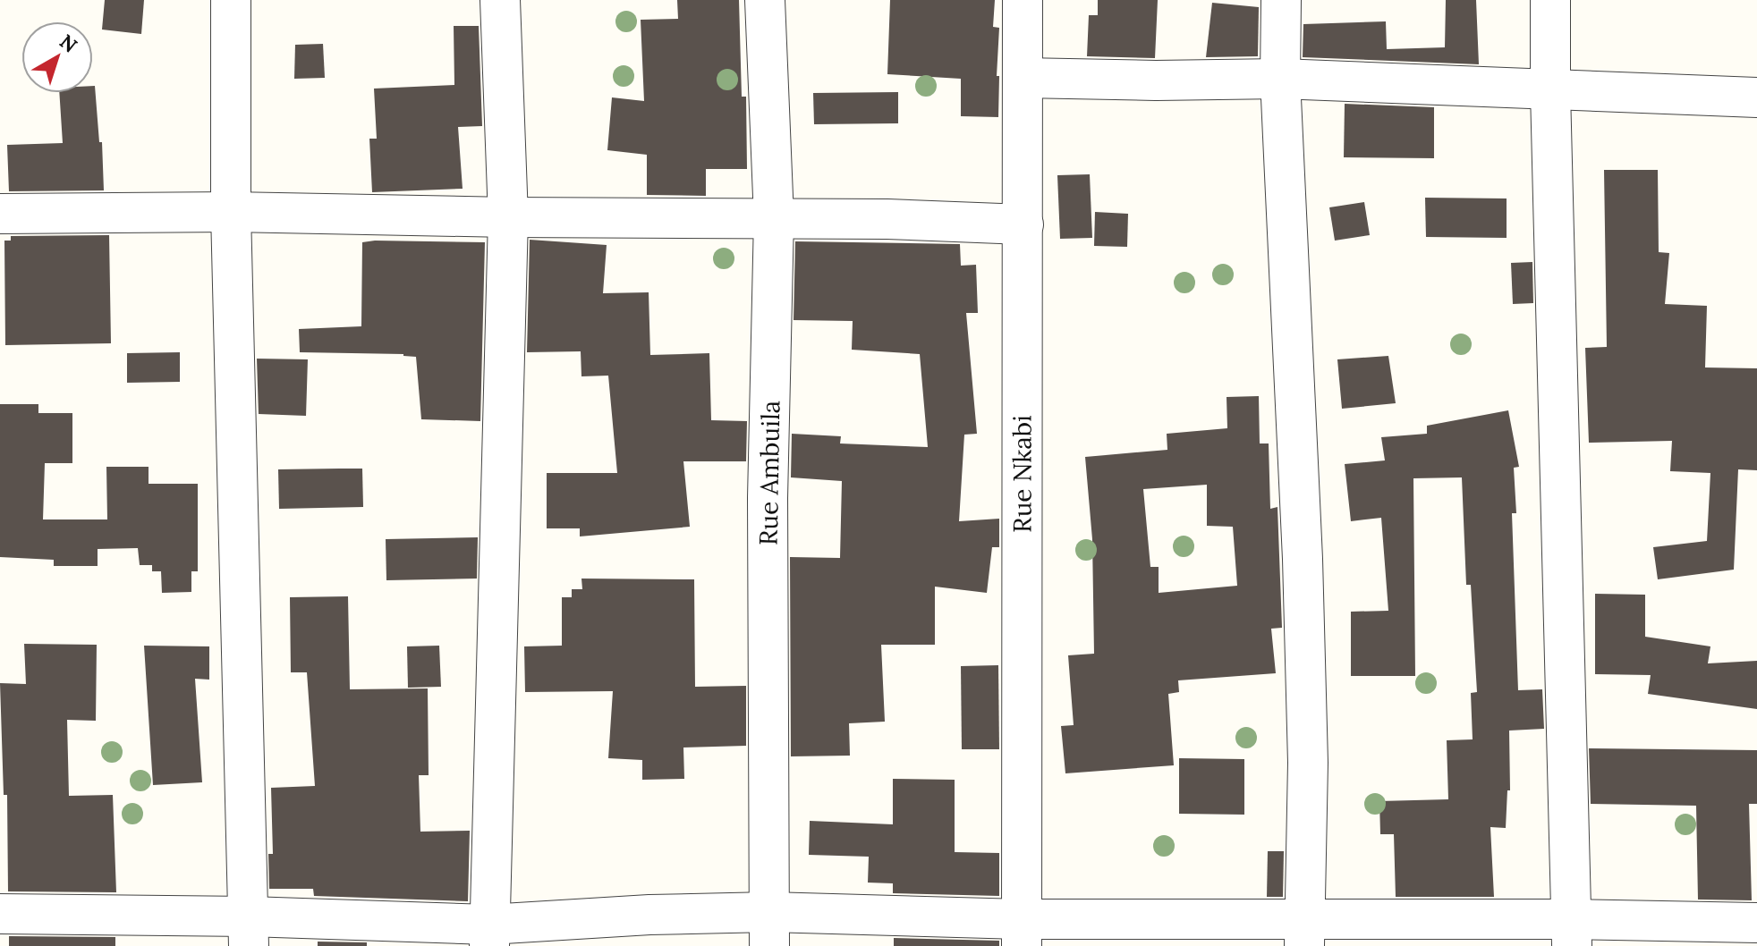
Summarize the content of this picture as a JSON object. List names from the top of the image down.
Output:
{
  "streets": {
    "street": ["Rue Ambuila", "Rue Nkabi"]
  },
  "north": "top right"
}
